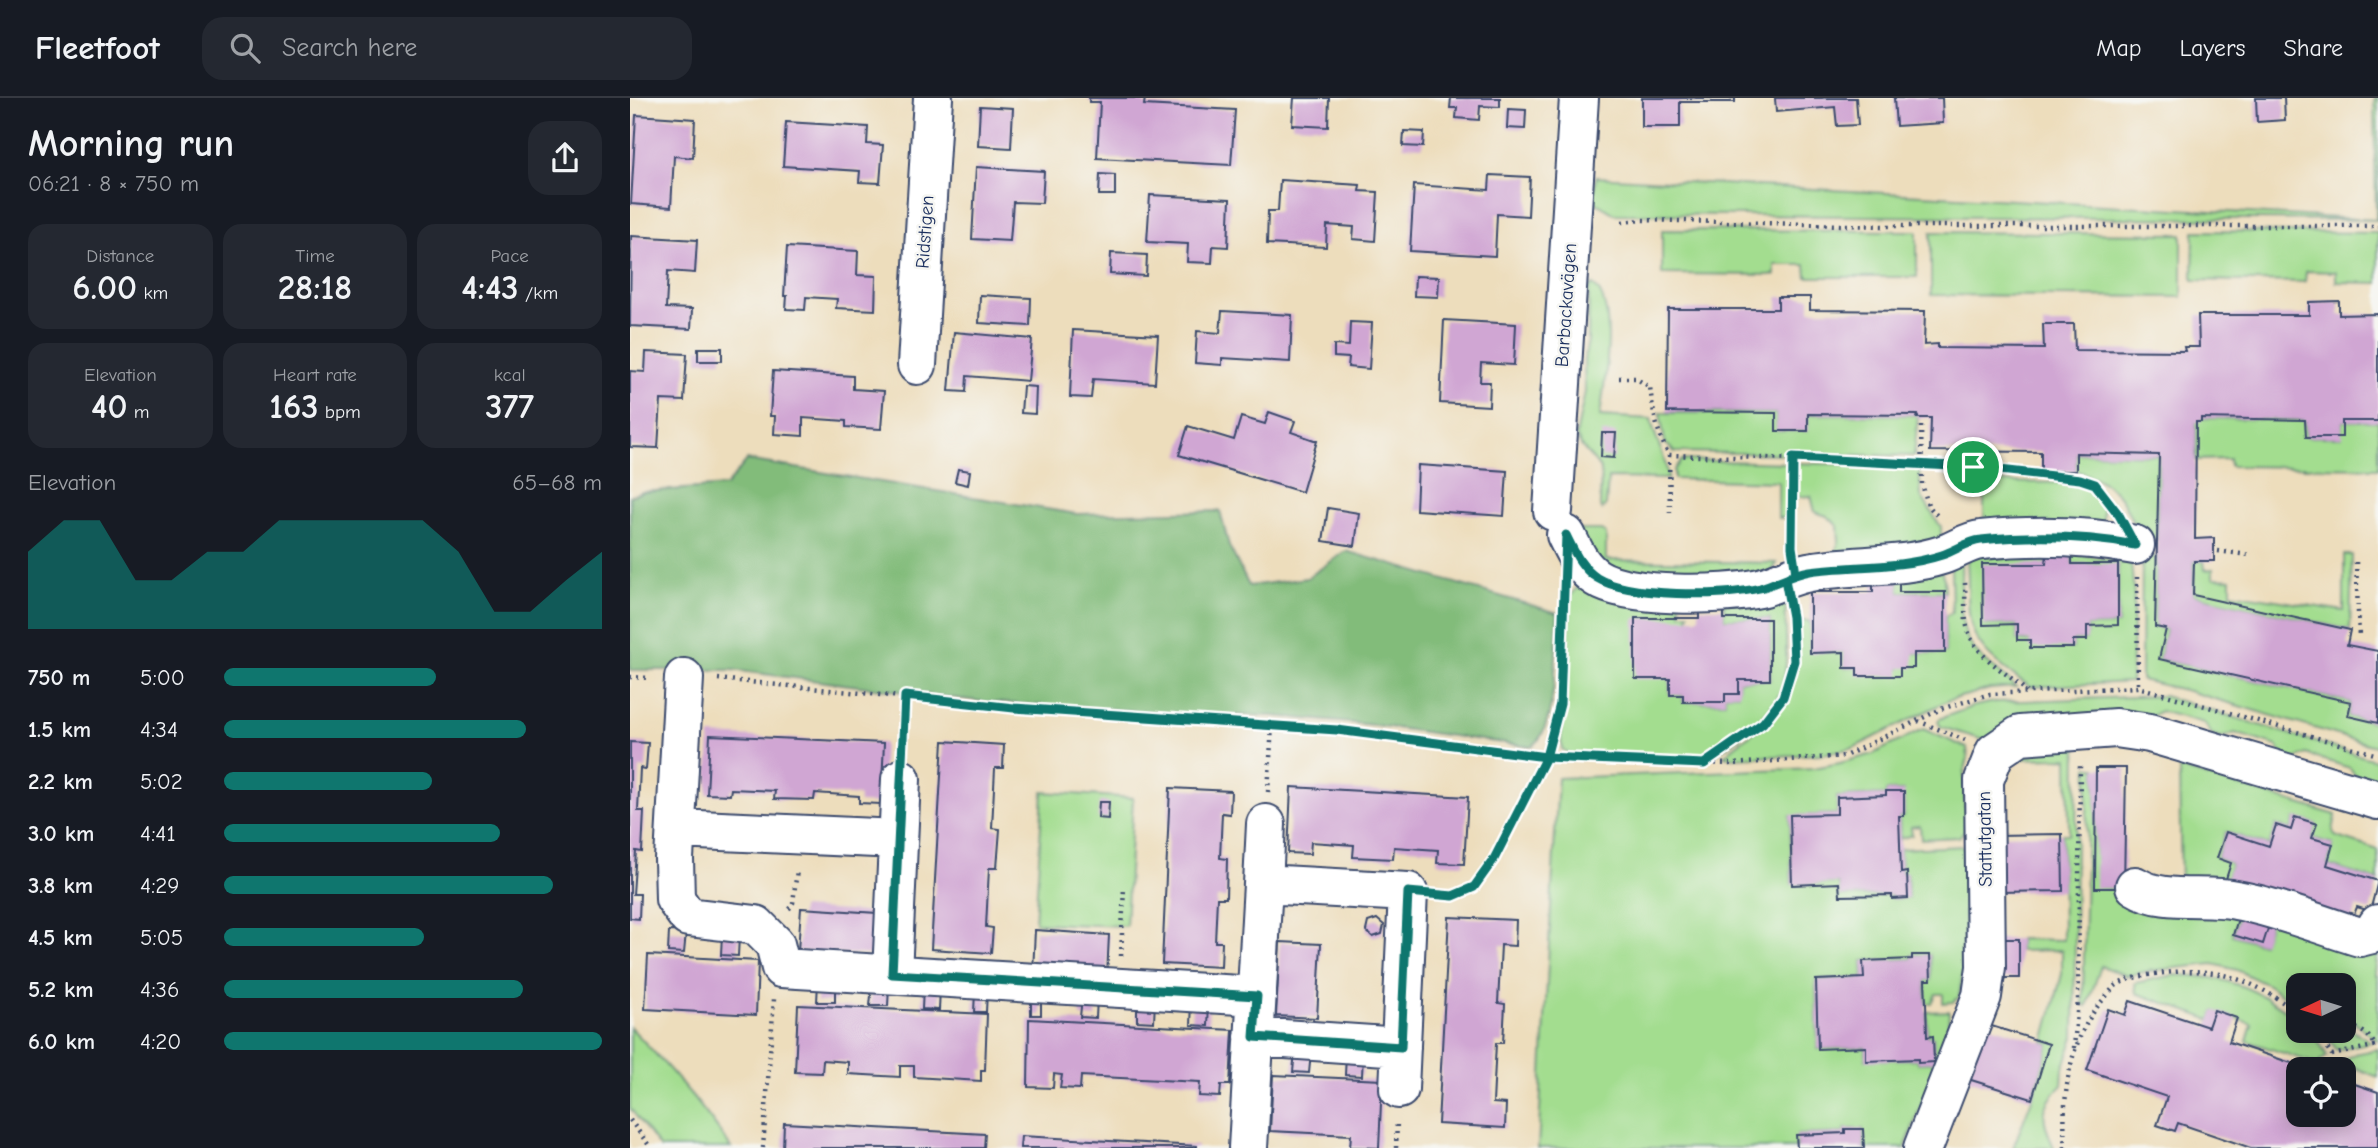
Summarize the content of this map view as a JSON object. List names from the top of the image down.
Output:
{
  "streets": {
    "street": ["Ridstigen", "Barbackavägen", "Stattutgatan"]
  },
  "north": "left",
  "page": {
    "header": "Fleetfoot",
    "search": "Search here",
    "nav": ["Map", "Layers", "Share"],
    "heading": ["Morning run", "06:21 · 8 × 750 m"],
    "stats": [
      ["Distance", "6.00 km"],
      ["Time", "28:18"],
      ["Pace", "4:43 /km"],
      ["Elevation", "40 m"],
      ["Heart rate", "163 bpm"],
      ["kcal", "377"]
    ],
    "chart": ["Elevation", "65–68 m"],
    "list": [
      {
        "name": "750 m",
        "note": "5:00"
      },
      {
        "name": "1.5 km",
        "note": "4:34"
      },
      {
        "name": "2.2 km",
        "note": "5:02"
      },
      {
        "name": "3.0 km",
        "note": "4:41"
      },
      {
        "name": "3.8 km",
        "note": "4:29"
      },
      {
        "name": "4.5 km",
        "note": "5:05"
      },
      {
        "name": "5.2 km",
        "note": "4:36"
      },
      {
        "name": "6.0 km",
        "note": "4:20"
      }
    ]
  }
}
